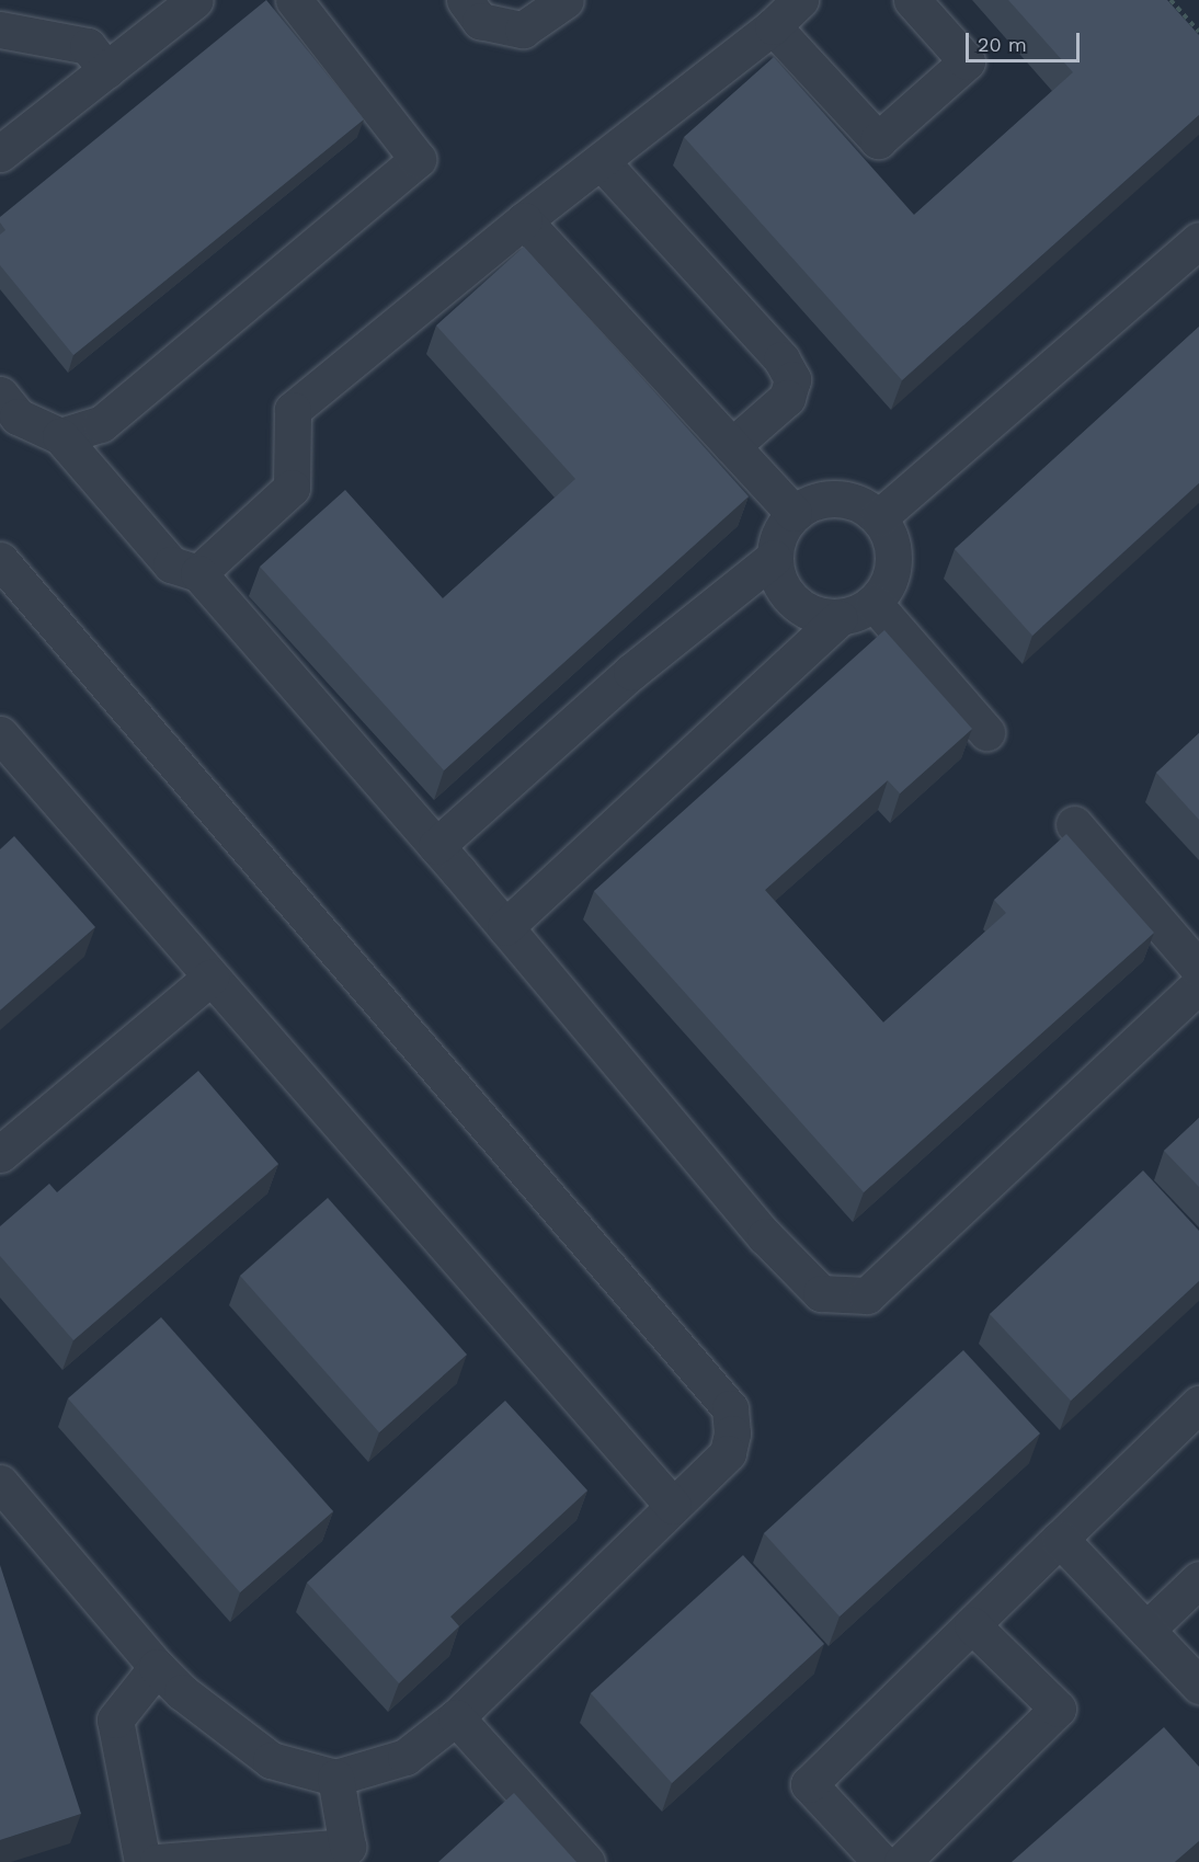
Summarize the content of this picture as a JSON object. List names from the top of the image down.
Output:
{
  "scale_bar": "20 m"
}
